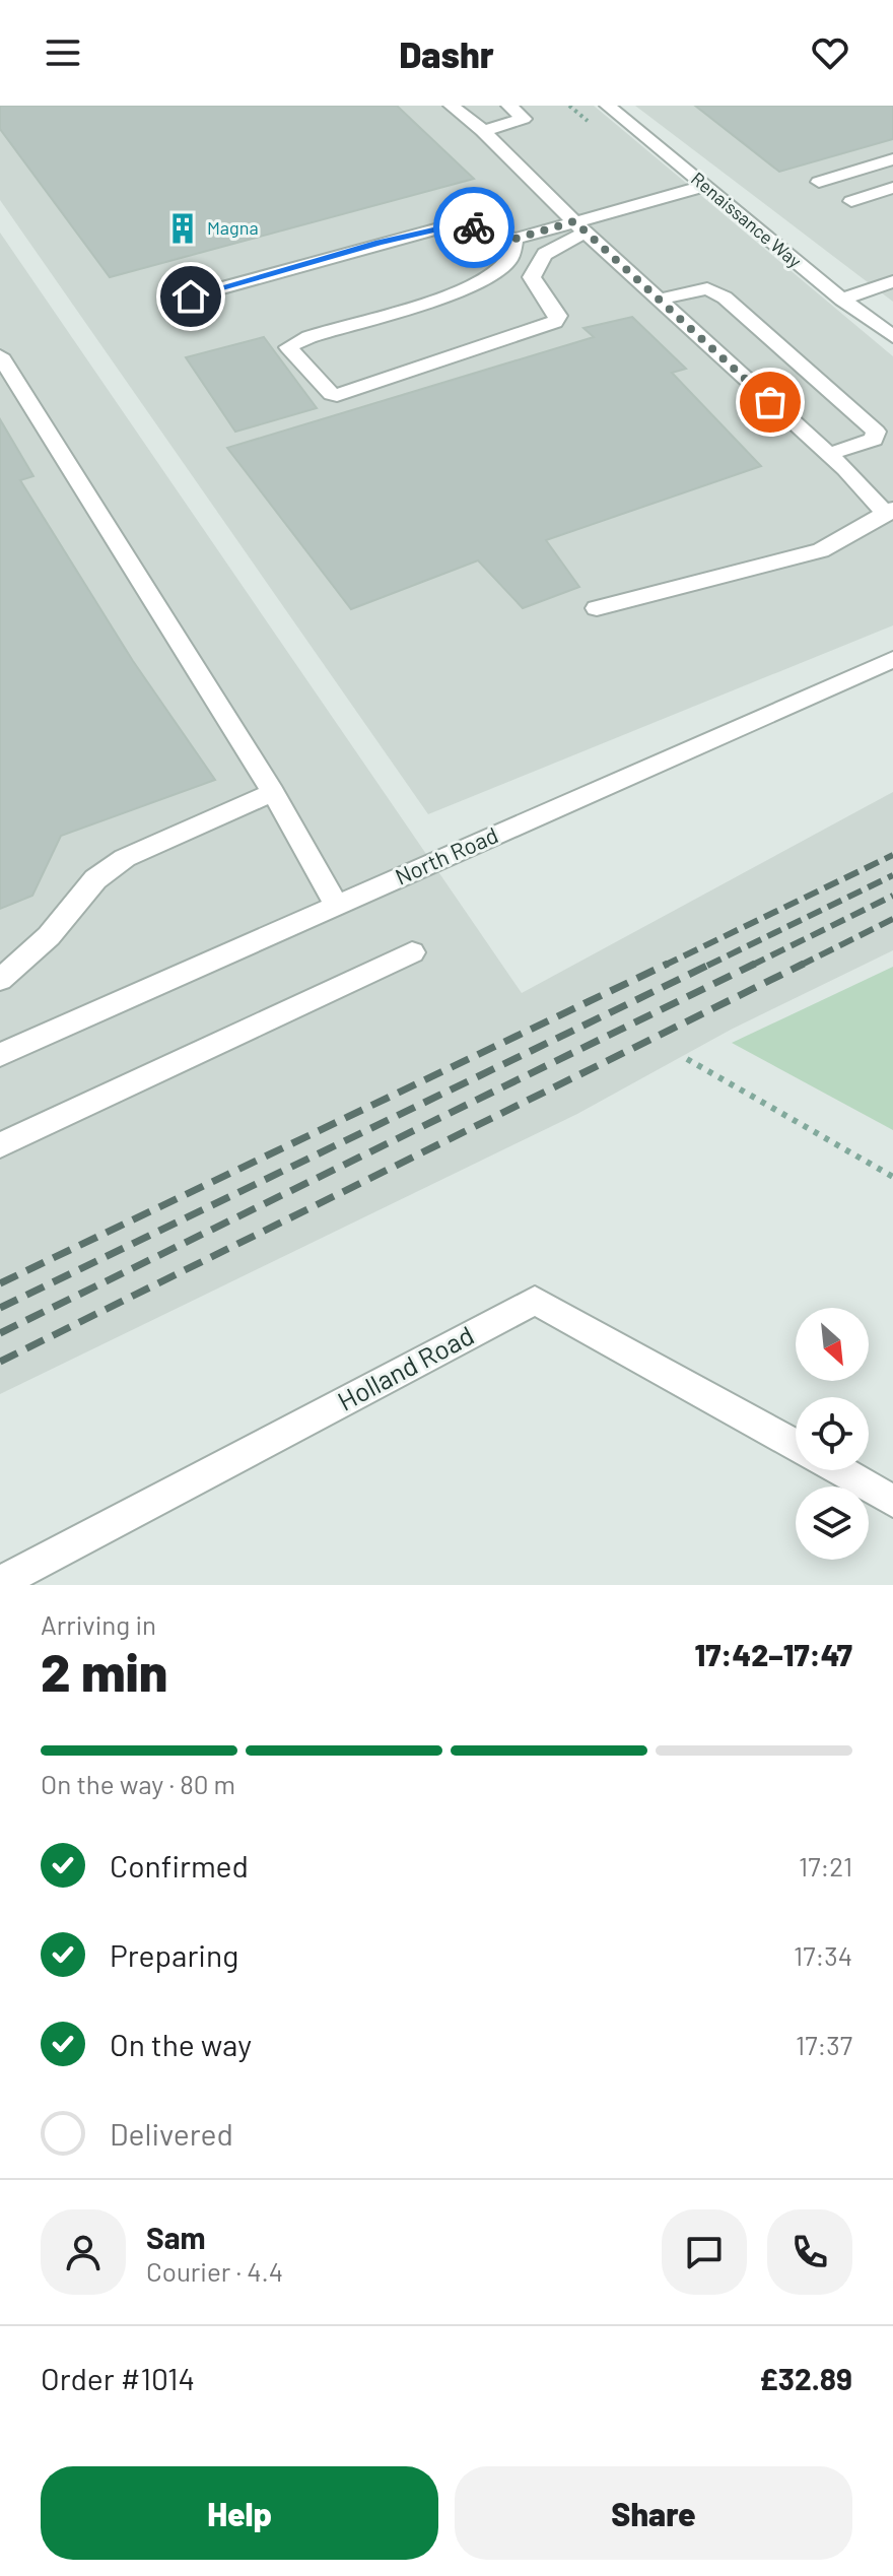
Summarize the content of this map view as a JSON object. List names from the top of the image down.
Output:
{
  "streets": {
    "street": ["Renaissance Way", "North Road", "Holland Road"]
  },
  "places": {
    "building": ["Magna"]
  },
  "north": "bottom right",
  "page": {
    "header": "Dashr",
    "heading": ["2 min", "Arriving in", "17:42–17:47"],
    "panel": [
      "Sam",
      "Courier · 4.4",
      "Order #1014",
      "£32.89"
    ],
    "bar": "On the way · 80 m",
    "list": [
      ["Confirmed", "17:21"],
      ["Preparing", "17:34"],
      ["On the way", "17:37"],
      "Delivered"
    ],
    "buttons": ["Help", "Share"]
  }
}
